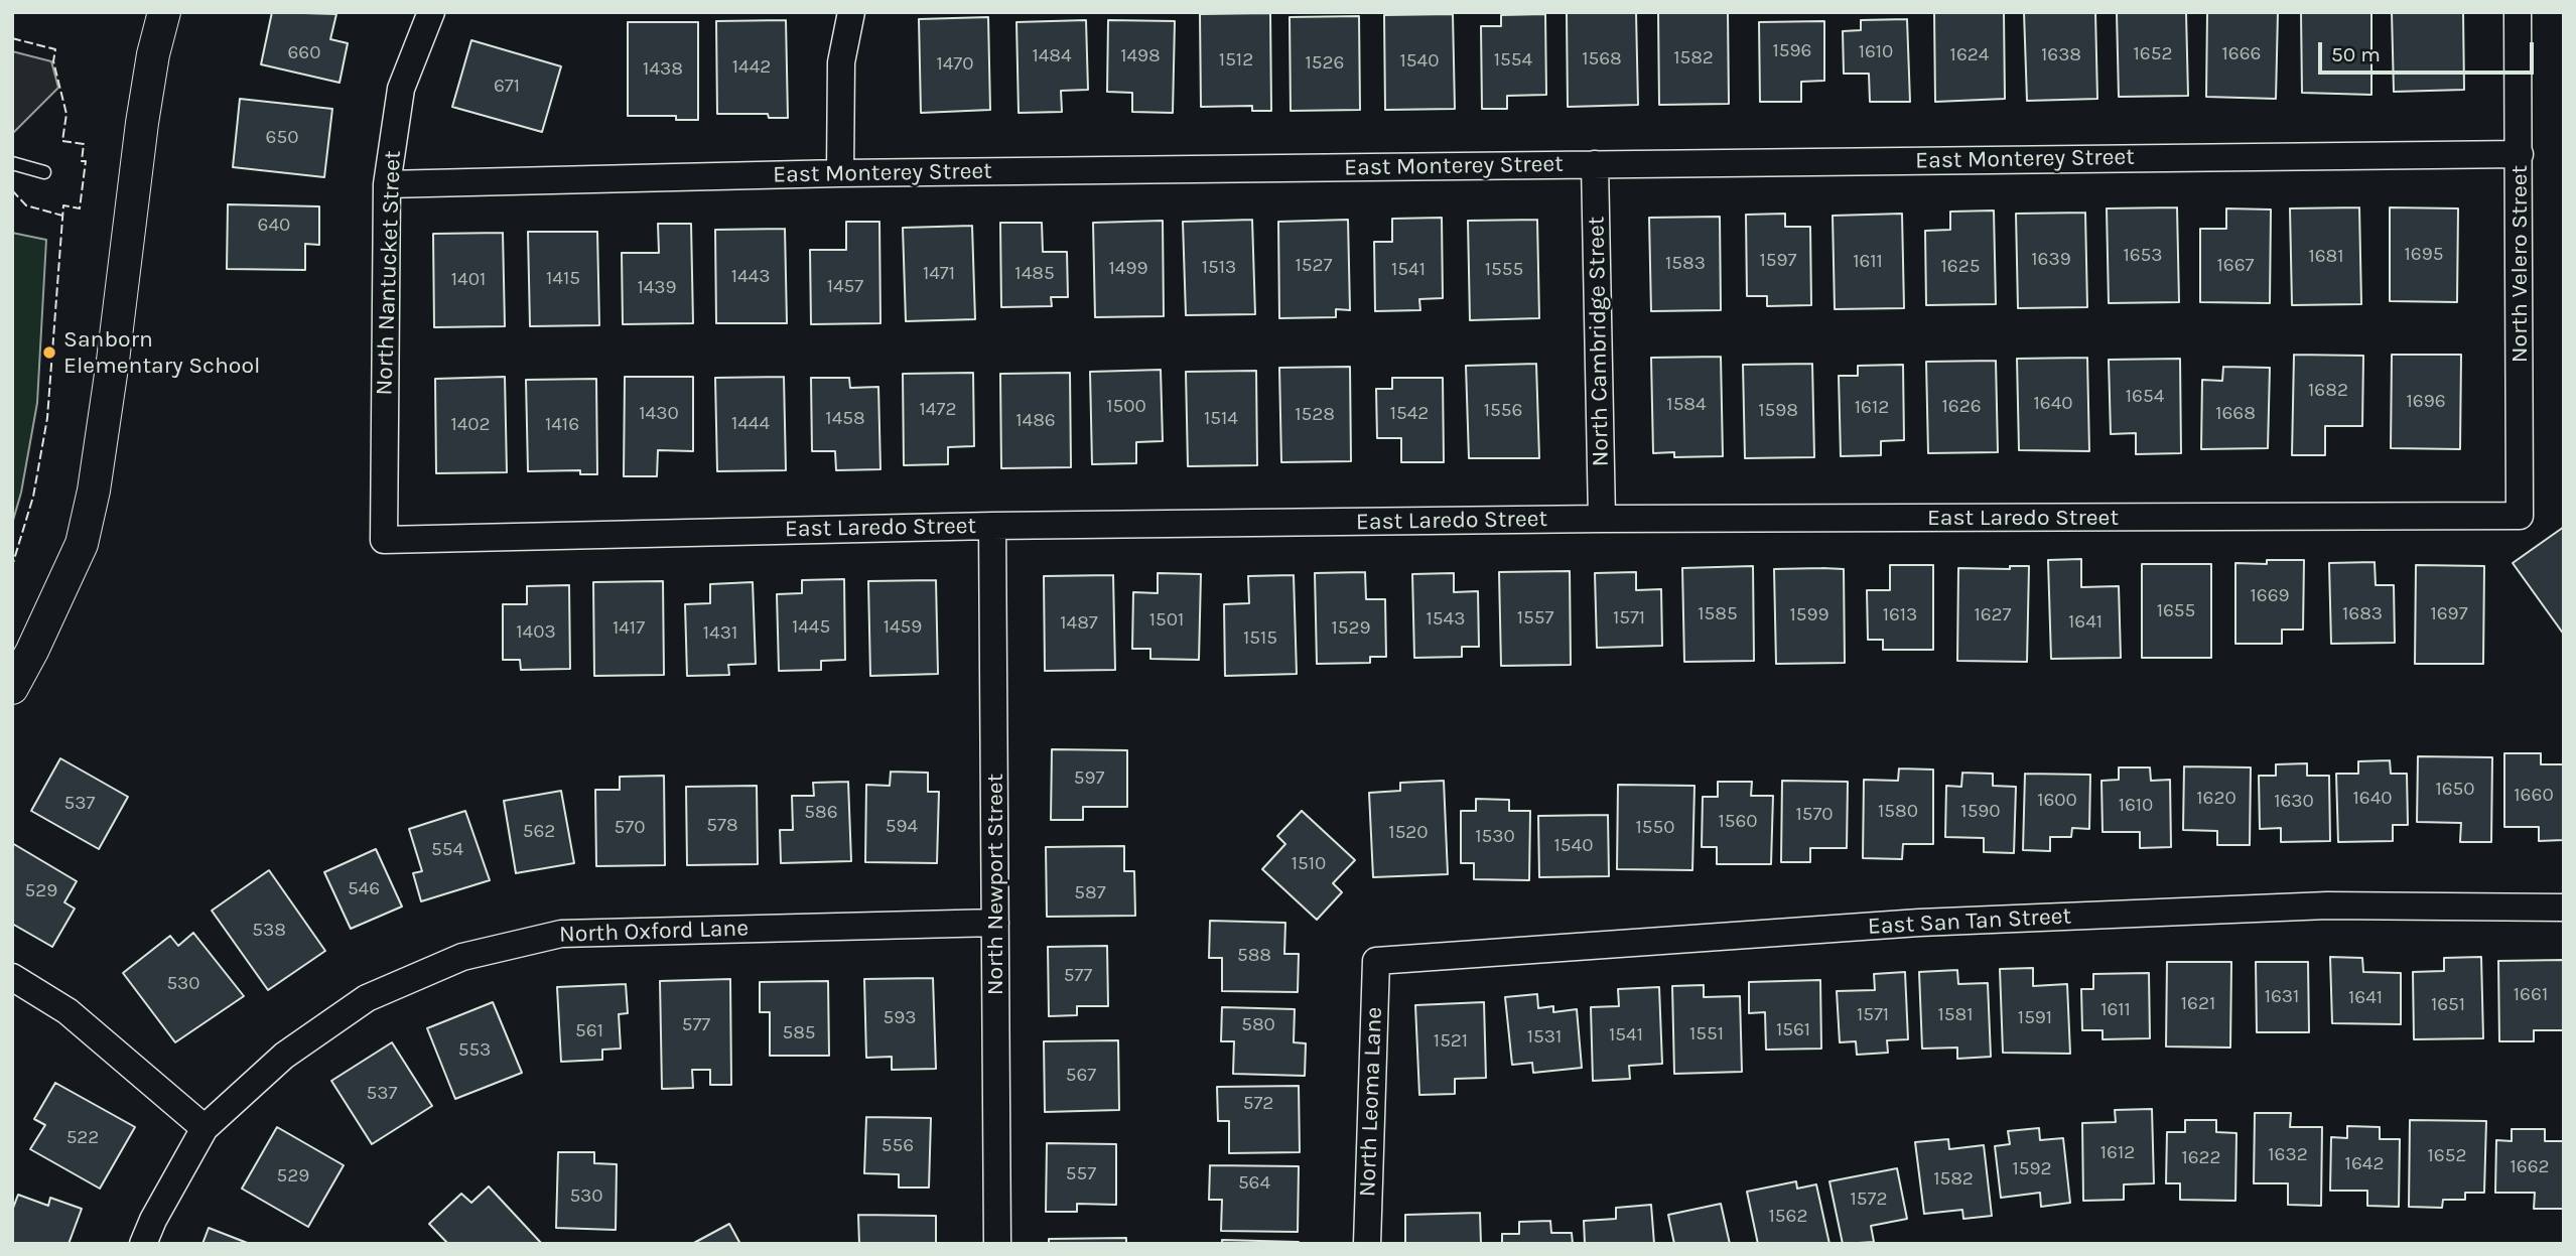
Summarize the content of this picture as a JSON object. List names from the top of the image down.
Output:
{
  "streets": {
    "street": [
      "East Monterey Street",
      "North Velero Street",
      "North Nantucket Street",
      "North Cambridge Street",
      "East Laredo Street",
      "North Newport Street",
      "East San Tan Street",
      "North Oxford Lane",
      "North Leoma Lane"
    ]
  },
  "crossings": [
    ["East Monterey Street", "North Velero Street"],
    ["East Monterey Street", "North Nantucket Street"],
    ["East Monterey Street", "North Cambridge Street"],
    ["North Velero Street", "East Laredo Street"],
    ["North Nantucket Street", "East Laredo Street"],
    ["North Cambridge Street", "East Laredo Street"],
    ["East Laredo Street", "North Newport Street"],
    ["North Newport Street", "North Oxford Lane"],
    ["East San Tan Street", "North Leoma Lane"]
  ],
  "places": ["Sanborn Elementary School"],
  "house_numbers": [
    "1596",
    "1610",
    "660",
    "1652",
    "1666",
    "1624",
    "1638",
    "1484",
    "1498",
    "1582",
    "1568",
    "1512",
    "1554",
    "1540",
    "1526",
    "1470",
    "1442",
    "1438",
    "671",
    "650",
    "640",
    "1695",
    "1653",
    "1681",
    "1639",
    "1597",
    "1611",
    "1583",
    "1527",
    "1667",
    "1625",
    "1513",
    "1499",
    "1541",
    "1555",
    "1471",
    "1485",
    "1443",
    "1415",
    "1401",
    "1457",
    "1439",
    "1682",
    "1654",
    "1696",
    "1640",
    "1584",
    "1500",
    "1626",
    "1612",
    "1472",
    "1556",
    "1598",
    "1430",
    "1542",
    "1668",
    "1528",
    "1458",
    "1514",
    "1486",
    "1444",
    "1402",
    "1416",
    "1669",
    "1655",
    "1585",
    "1683",
    "1697",
    "1599",
    "1613",
    "1627",
    "1557",
    "1571",
    "1543",
    "1501",
    "1641",
    "1487",
    "1445",
    "1459",
    "1417",
    "1529",
    "1403",
    "1431",
    "1515",
    "597",
    "1650",
    "1660",
    "1620",
    "1640",
    "1600",
    "1630",
    "537",
    "1610",
    "1580",
    "1590",
    "586",
    "1570",
    "1560",
    "578",
    "594",
    "570",
    "1550",
    "562",
    "1520",
    "1530",
    "1540",
    "554",
    "1510",
    "546",
    "529",
    "587",
    "538",
    "588",
    "577",
    "530",
    "1661",
    "1631",
    "1641",
    "1621",
    "1651",
    "1611",
    "1571",
    "1581",
    "593",
    "1591",
    "577",
    "580",
    "1561",
    "561",
    "585",
    "1551",
    "1541",
    "1531",
    "1521",
    "553",
    "567",
    "537",
    "572",
    "522",
    "556",
    "1612",
    "1632",
    "1652",
    "1622",
    "1642",
    "1662",
    "1592",
    "557",
    "529",
    "1582",
    "564",
    "530",
    "1572",
    "1562"
  ],
  "scale_bar": "50 m"
}
